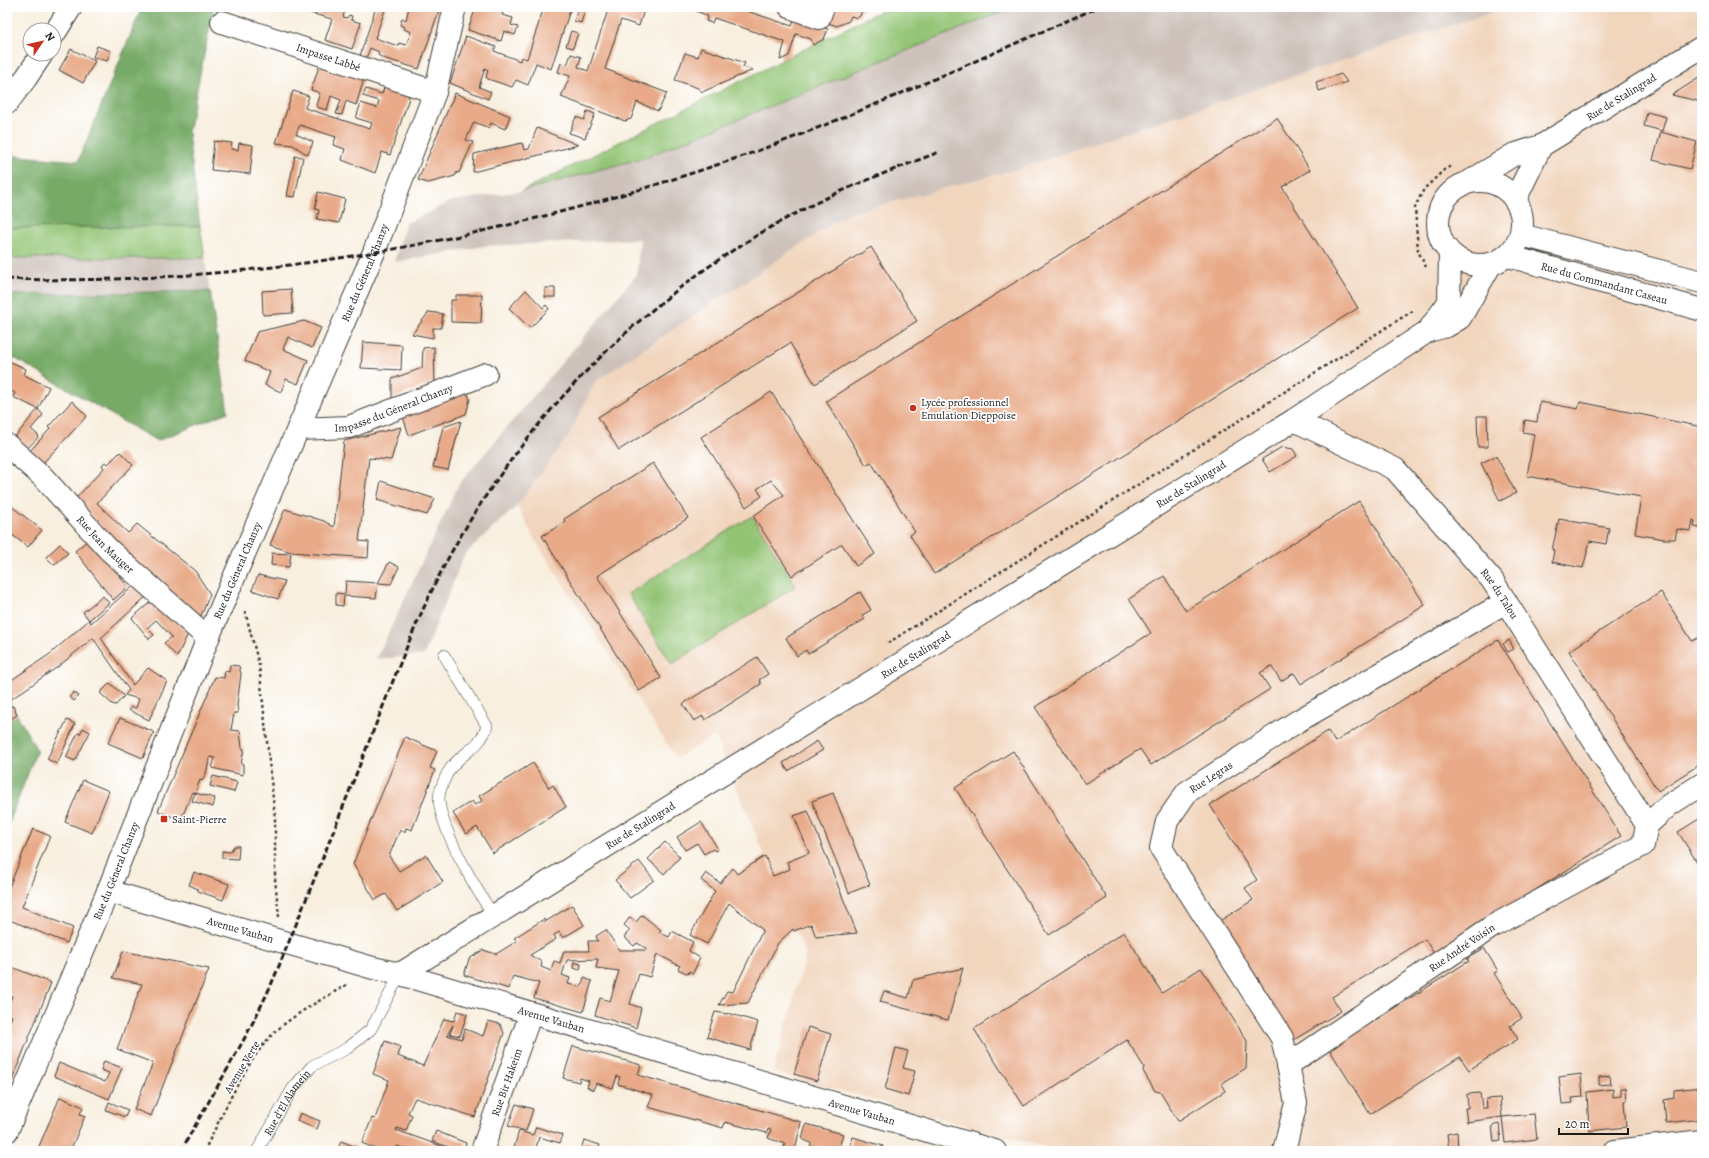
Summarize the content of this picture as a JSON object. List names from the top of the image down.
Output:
{
  "streets": {
    "street": [
      "Impasse Labbé",
      "Rue de Stalingrad",
      "Rue du Géneral Chanzy",
      "Rue du Commandant Caseau",
      "Impasse du Géneral Chanzy",
      "Rue Jean Mauger",
      "Rue du Talou",
      "Rue Legras",
      "Avenue Vauban",
      "Rue André Voisin",
      "Rue Bir Hakeim"
    ],
    "lane": ["Rue d'El Alamein"],
    "path": ["Avenue Verte"]
  },
  "crossings": [
    ["Impasse Labbé", "Rue du Géneral Chanzy"],
    ["Rue de Stalingrad", "Rue du Commandant Caseau"],
    ["Rue de Stalingrad", "Rue du Talou"],
    ["Rue de Stalingrad", "Avenue Vauban"],
    ["Rue de Stalingrad", "Rue d'El Alamein"],
    ["Rue du Géneral Chanzy", "Impasse du Géneral Chanzy"],
    ["Rue du Géneral Chanzy", "Rue Jean Mauger"],
    ["Rue du Géneral Chanzy", "Avenue Vauban"],
    ["Rue du Talou", "Rue Legras"],
    ["Rue du Talou", "Rue André Voisin"],
    ["Rue Legras", "Rue André Voisin"],
    ["Avenue Vauban", "Avenue Verte"],
    ["Avenue Vauban", "Rue Bir Hakeim"],
    ["Avenue Vauban", "Rue d'El Alamein"]
  ],
  "places": {
    "other": ["Lycée professionnel Emulation Dieppoise"],
    "transit": ["Saint-Pierre"]
  },
  "scale_bar": "20 m",
  "north": "top right"
}
